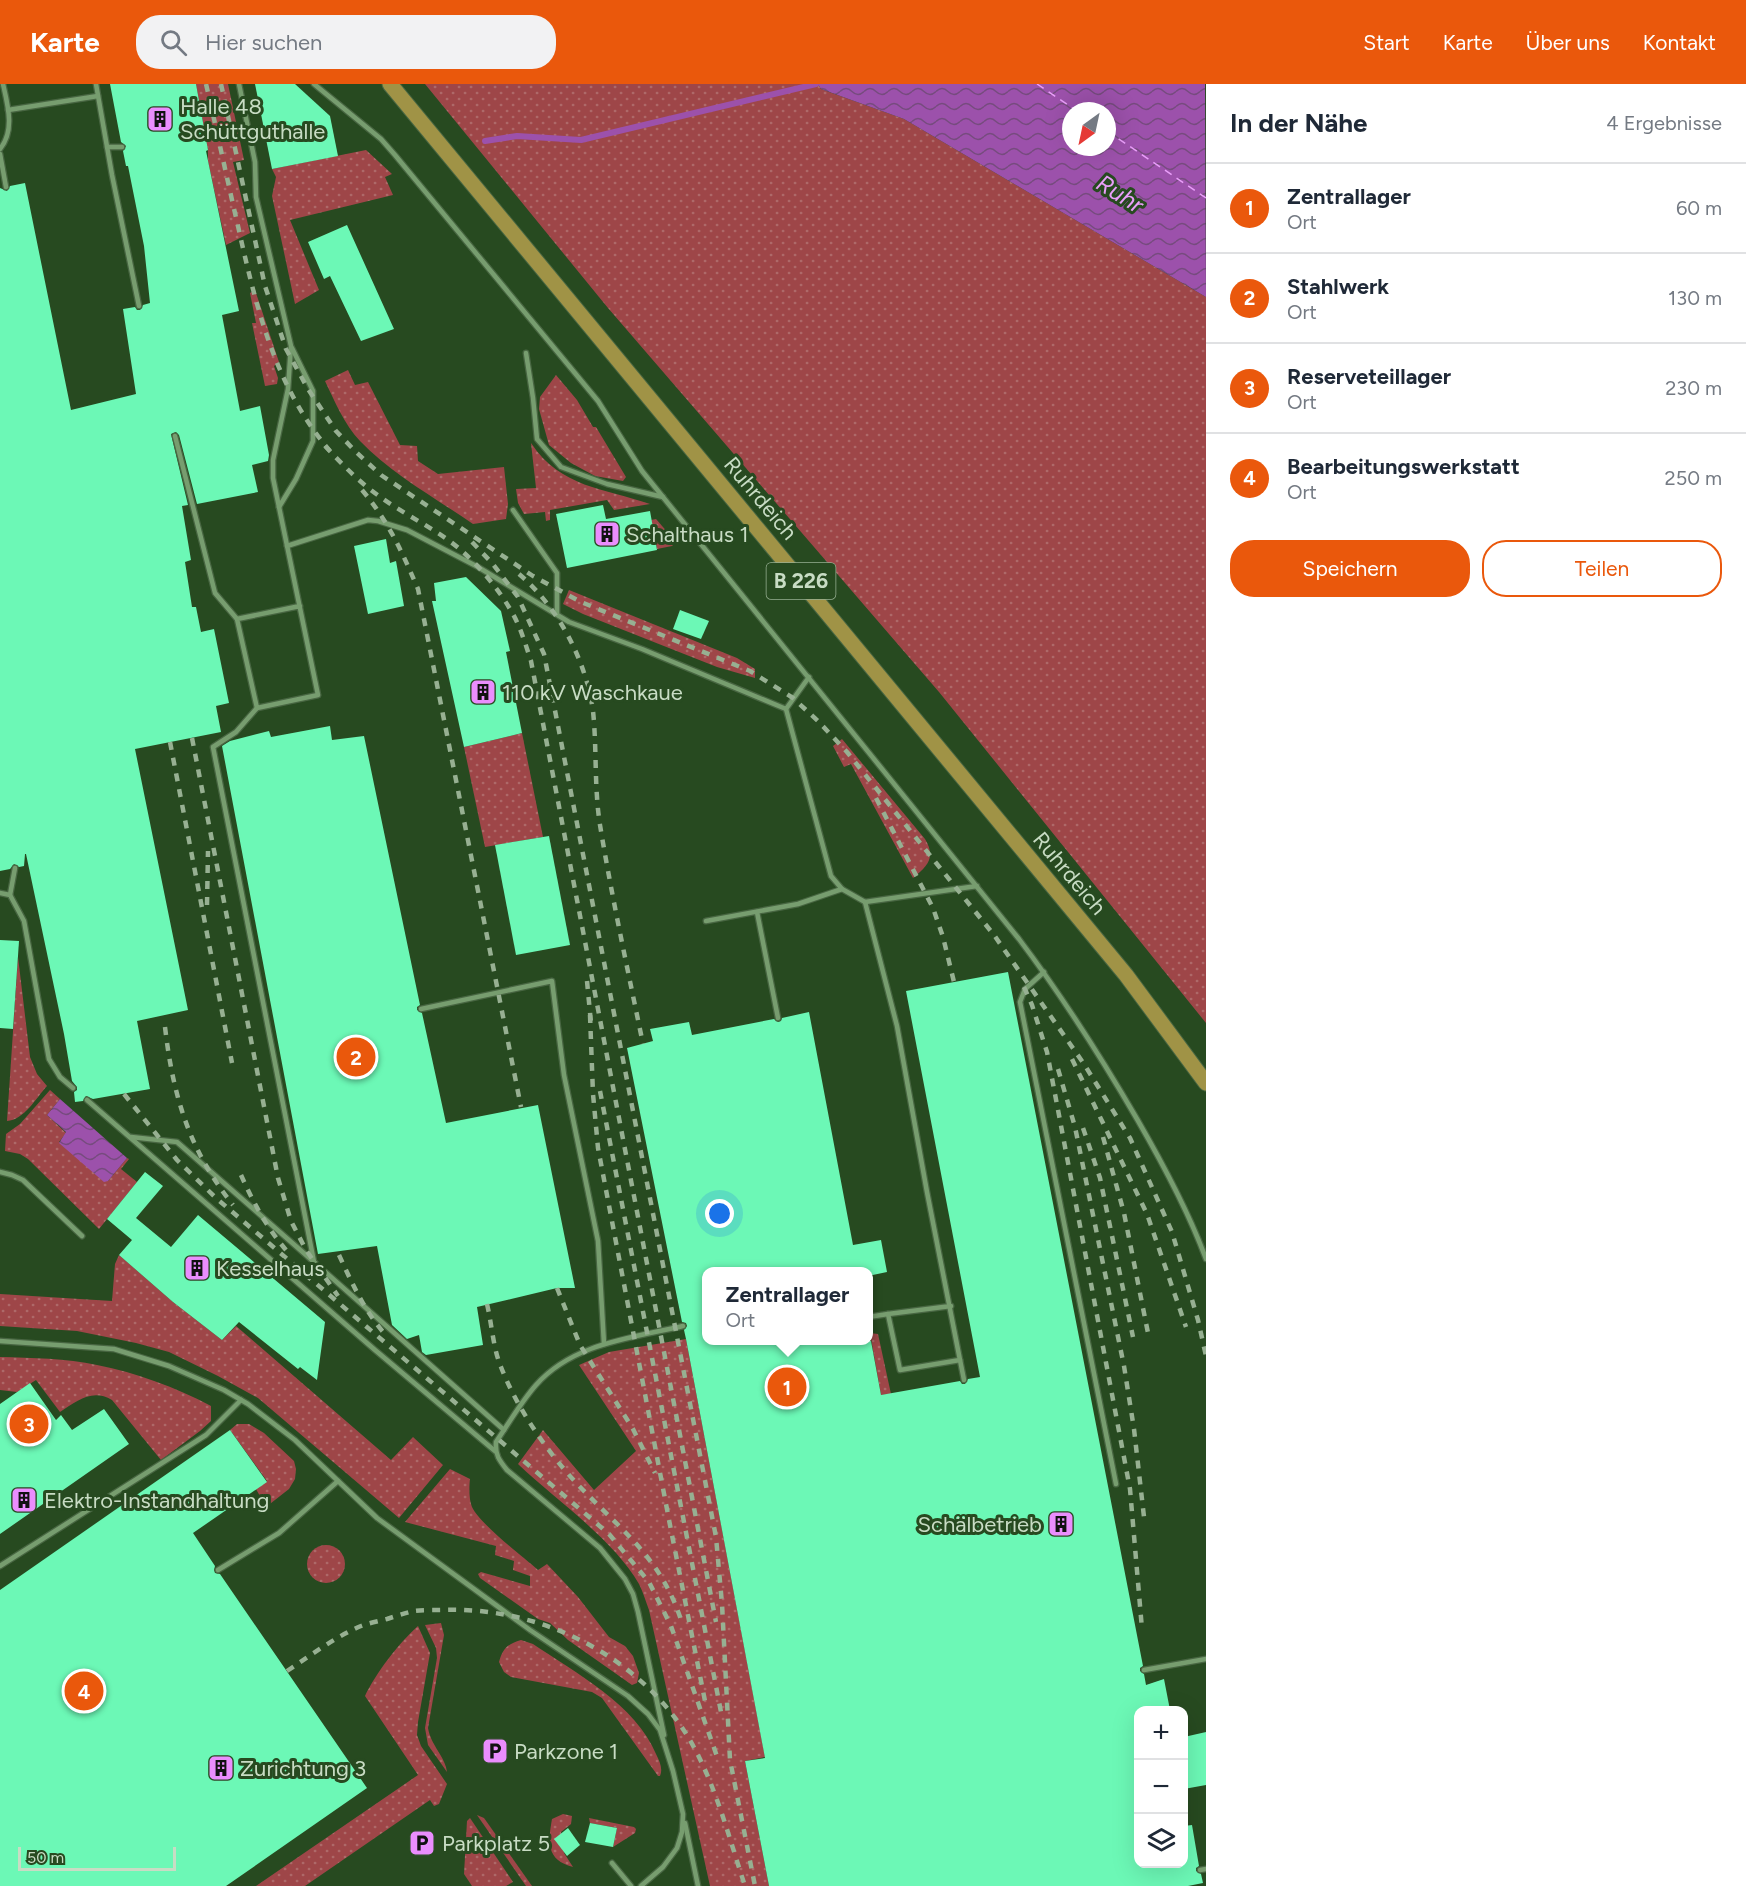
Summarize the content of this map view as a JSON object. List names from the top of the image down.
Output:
{
  "streets": {
    "main road": ["Ruhrdeich", "B 226"]
  },
  "water": ["Ruhr"],
  "places": {
    "building": [
      "Halle 48 Schüttguthalle",
      "Schalthaus 1",
      "110 kV Waschkaue",
      "Kesselhaus",
      "Elektro-Instandhaltung",
      "Schälbetrieb",
      "Zurichtung 3"
    ],
    "parking": ["Parkzone 1", "Parkplatz 5"]
  },
  "scale_bar": "50 m",
  "north": "bottom left",
  "page": {
    "header": "Karte",
    "search": "Hier suchen",
    "nav": [
      "Start",
      "Karte",
      "Über uns",
      "Kontakt"
    ],
    "heading": ["In der Nähe", "4 Ergebnisse"],
    "list": [
      {
        "mark": "1",
        "name": "Zentrallager",
        "note": "Ort",
        "value": "60 m"
      },
      {
        "mark": "2",
        "name": "Stahlwerk",
        "note": "Ort",
        "value": "130 m"
      },
      {
        "mark": "3",
        "name": "Reserveteillager",
        "note": "Ort",
        "value": "230 m"
      },
      {
        "mark": "4",
        "name": "Bearbeitungswerkstatt",
        "note": "Ort",
        "value": "250 m"
      }
    ],
    "buttons": ["Speichern", "Teilen"],
    "pins": [
      "2",
      "1",
      "3",
      "4"
    ],
    "popup": ["Zentrallager", "Ort"],
    "map_buttons": ["+", "−"],
    "scale": "50 m"
  }
}
